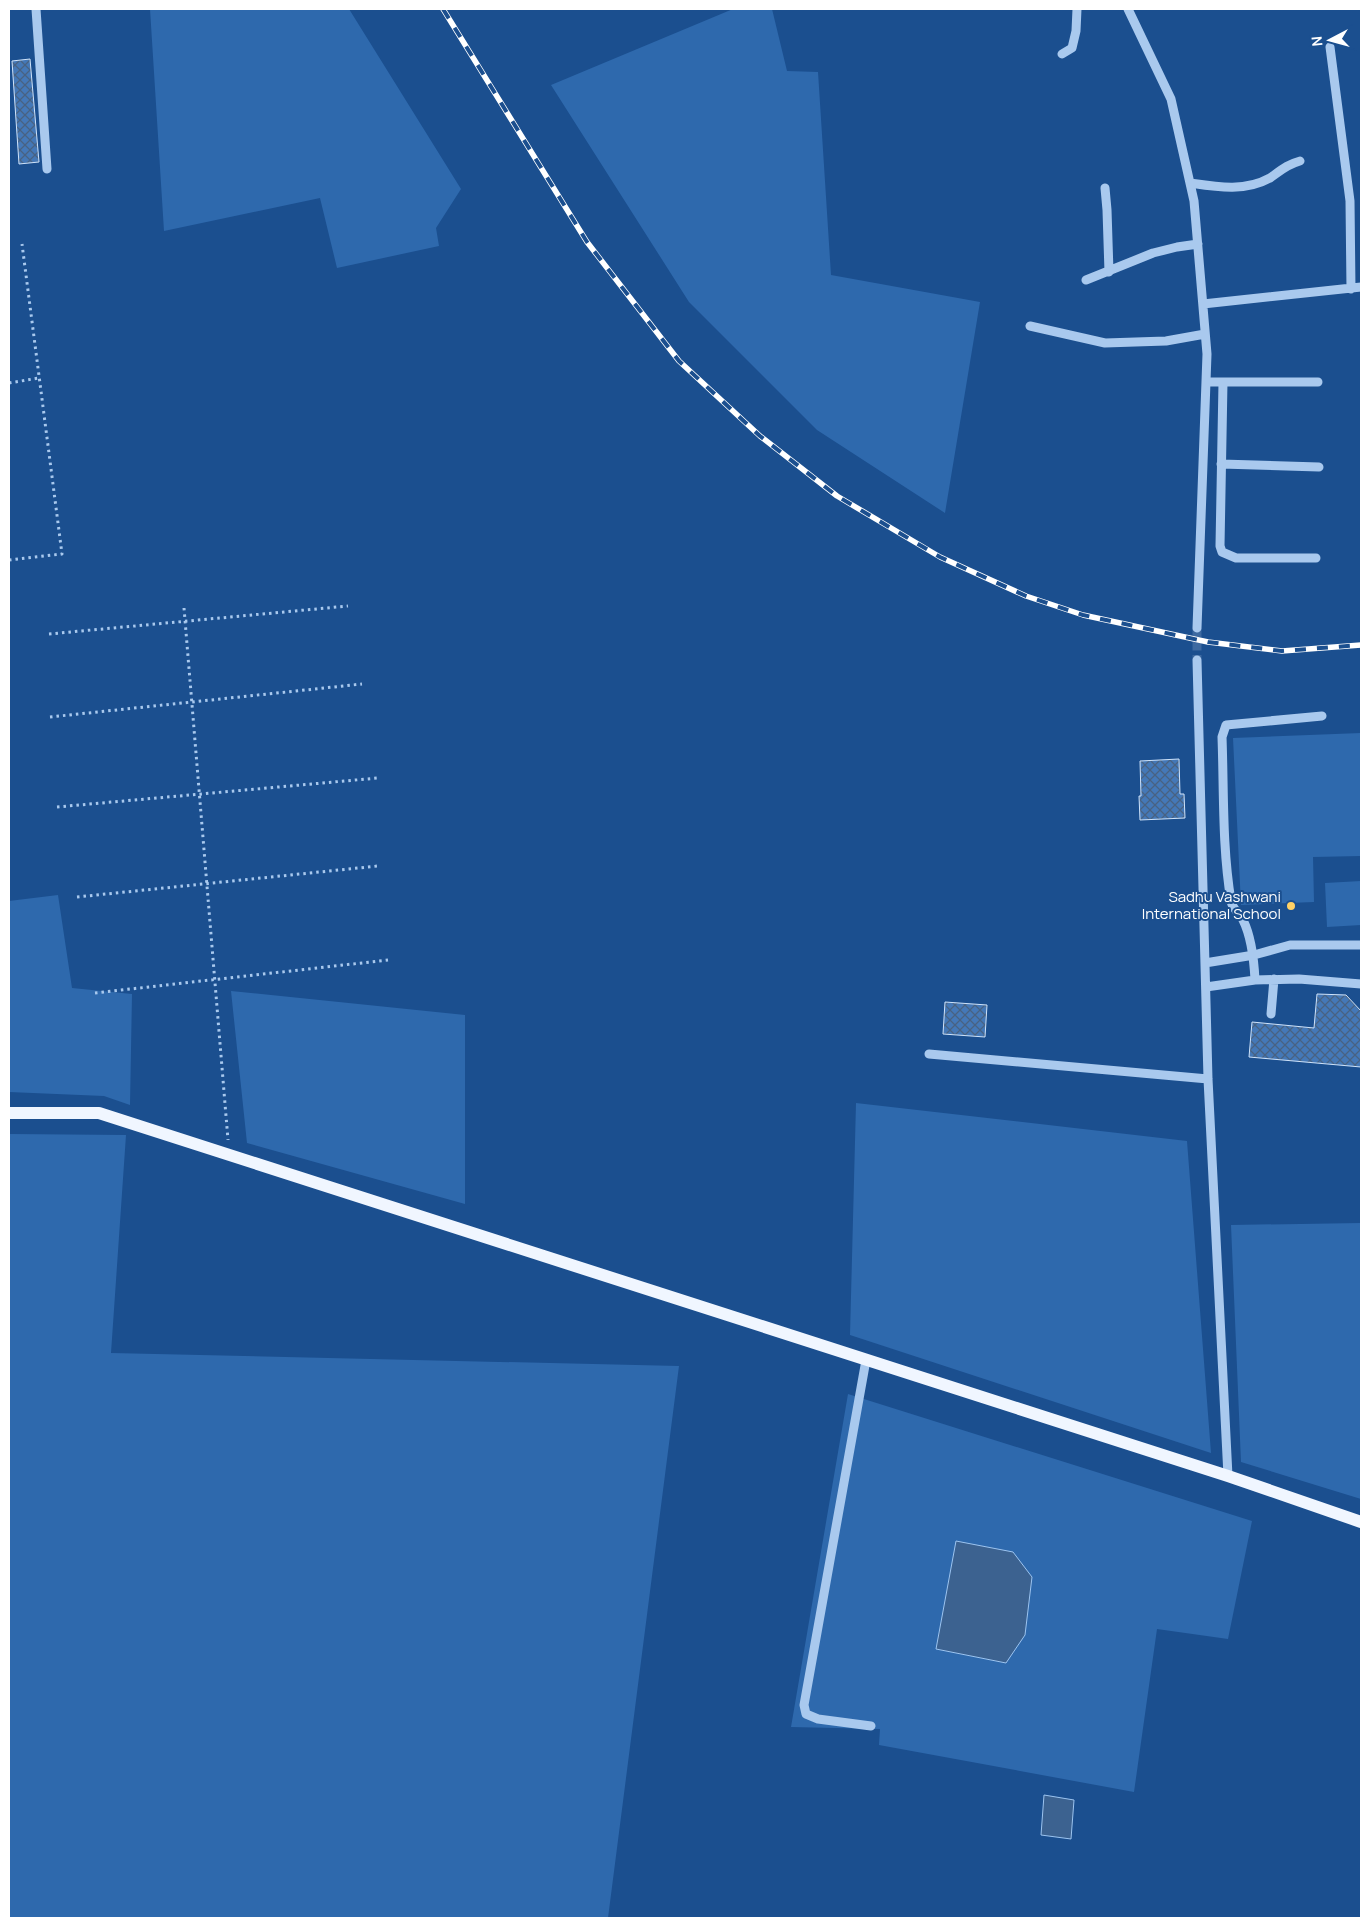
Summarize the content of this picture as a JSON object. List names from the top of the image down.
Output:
{
  "places": ["Sadhu Vashwani International School"],
  "north": "left"
}
